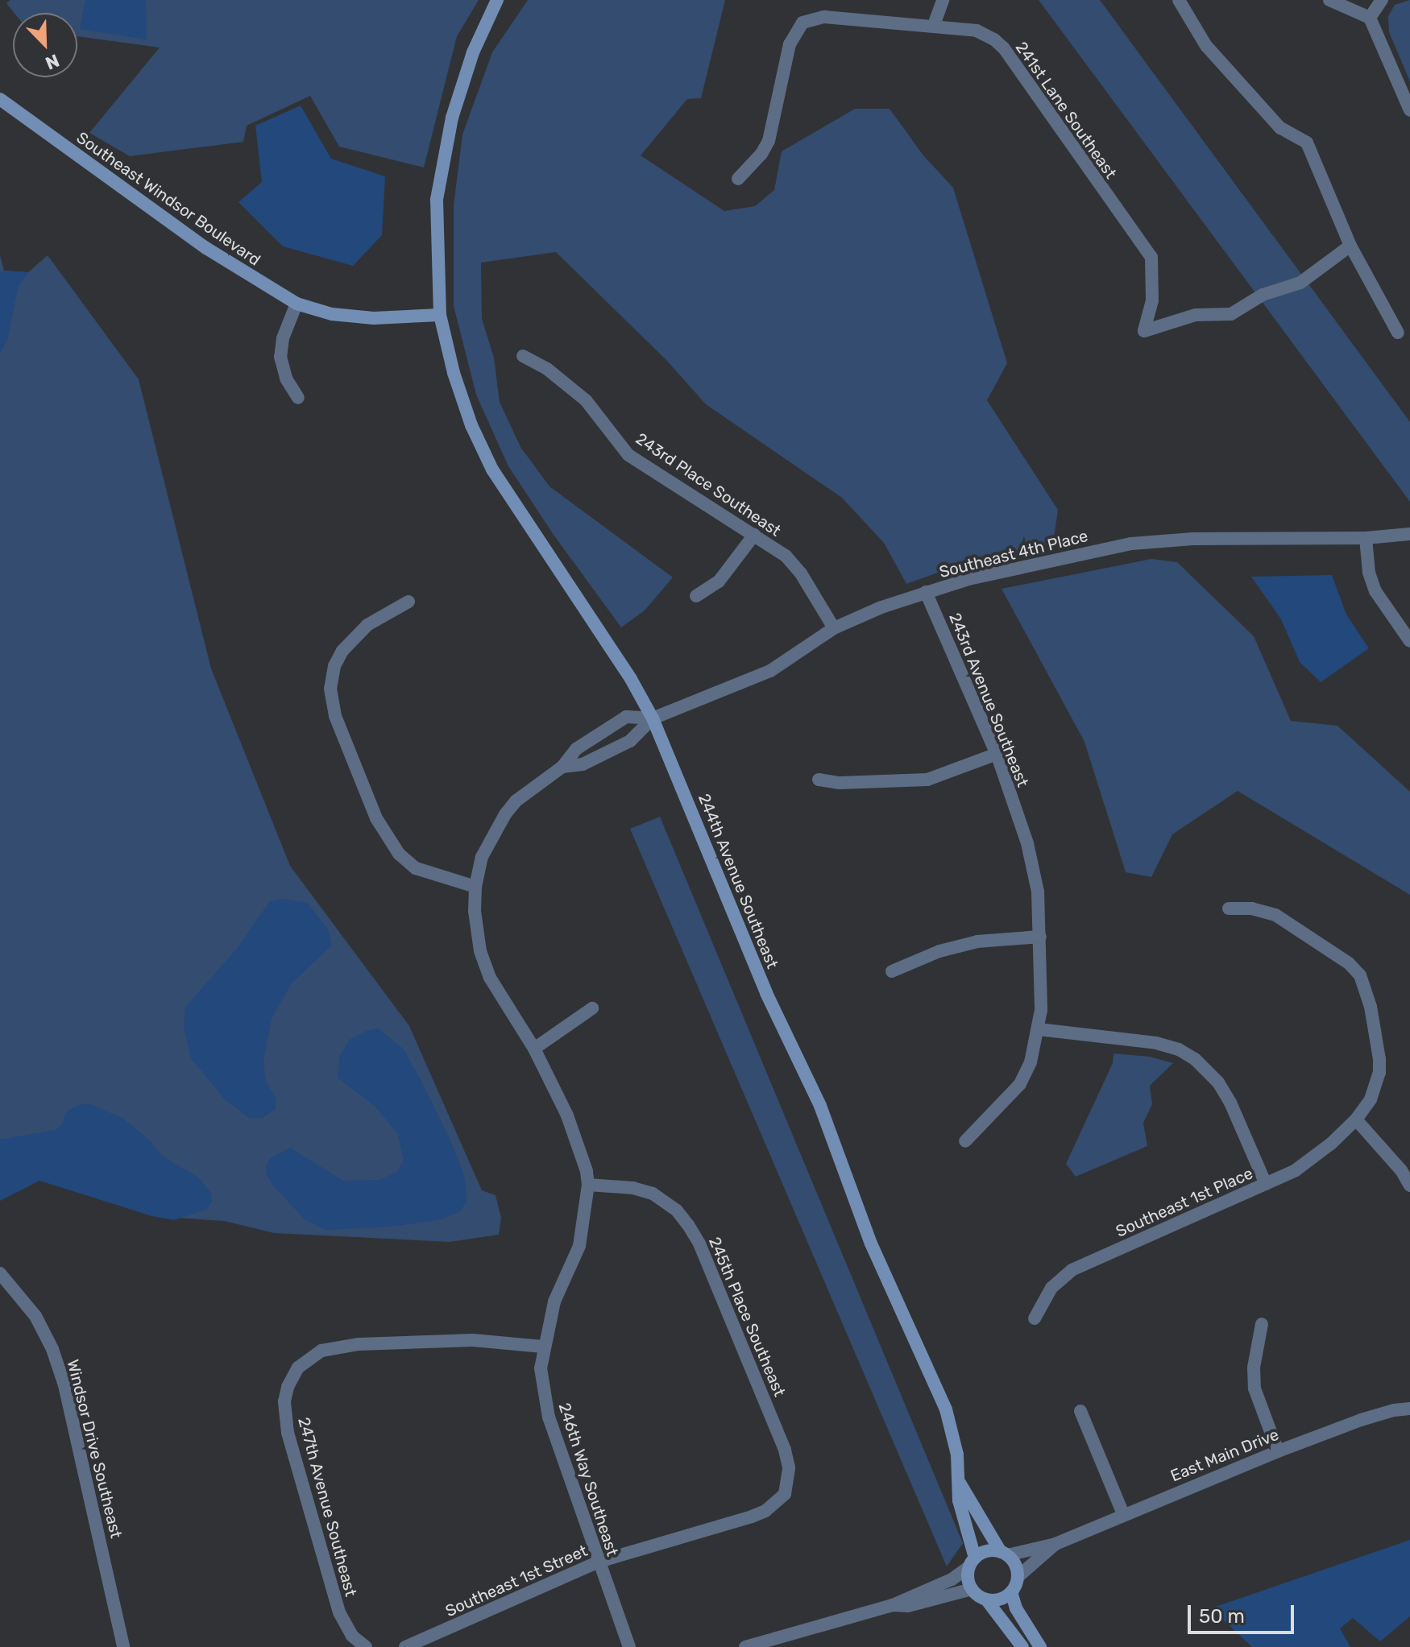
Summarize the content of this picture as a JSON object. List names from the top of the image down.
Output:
{
  "streets": {
    "street": [
      "241st Lane Southeast",
      "Southeast Windsor Boulevard",
      "243rd Place Southeast",
      "Southeast 4th Place",
      "243rd Avenue Southeast",
      "244th Avenue Southeast",
      "Southeast 1st Place",
      "245th Place Southeast",
      "Windsor Drive Southeast",
      "East Main Drive",
      "246th Way Southeast",
      "247th Avenue Southeast",
      "Southeast 1st Street"
    ]
  },
  "crossings": [
    ["Southeast Windsor Boulevard", "244th Avenue Southeast"],
    ["243rd Place Southeast", "Southeast 4th Place"],
    ["Southeast 4th Place", "243rd Avenue Southeast"],
    ["Southeast 4th Place", "244th Avenue Southeast"],
    ["Southeast 4th Place", "246th Way Southeast"],
    ["244th Avenue Southeast", "East Main Drive"],
    ["245th Place Southeast", "246th Way Southeast"],
    ["245th Place Southeast", "Southeast 1st Street"],
    ["246th Way Southeast", "247th Avenue Southeast"],
    ["246th Way Southeast", "Southeast 1st Street"]
  ],
  "scale_bar": "50 m",
  "north": "bottom right"
}
